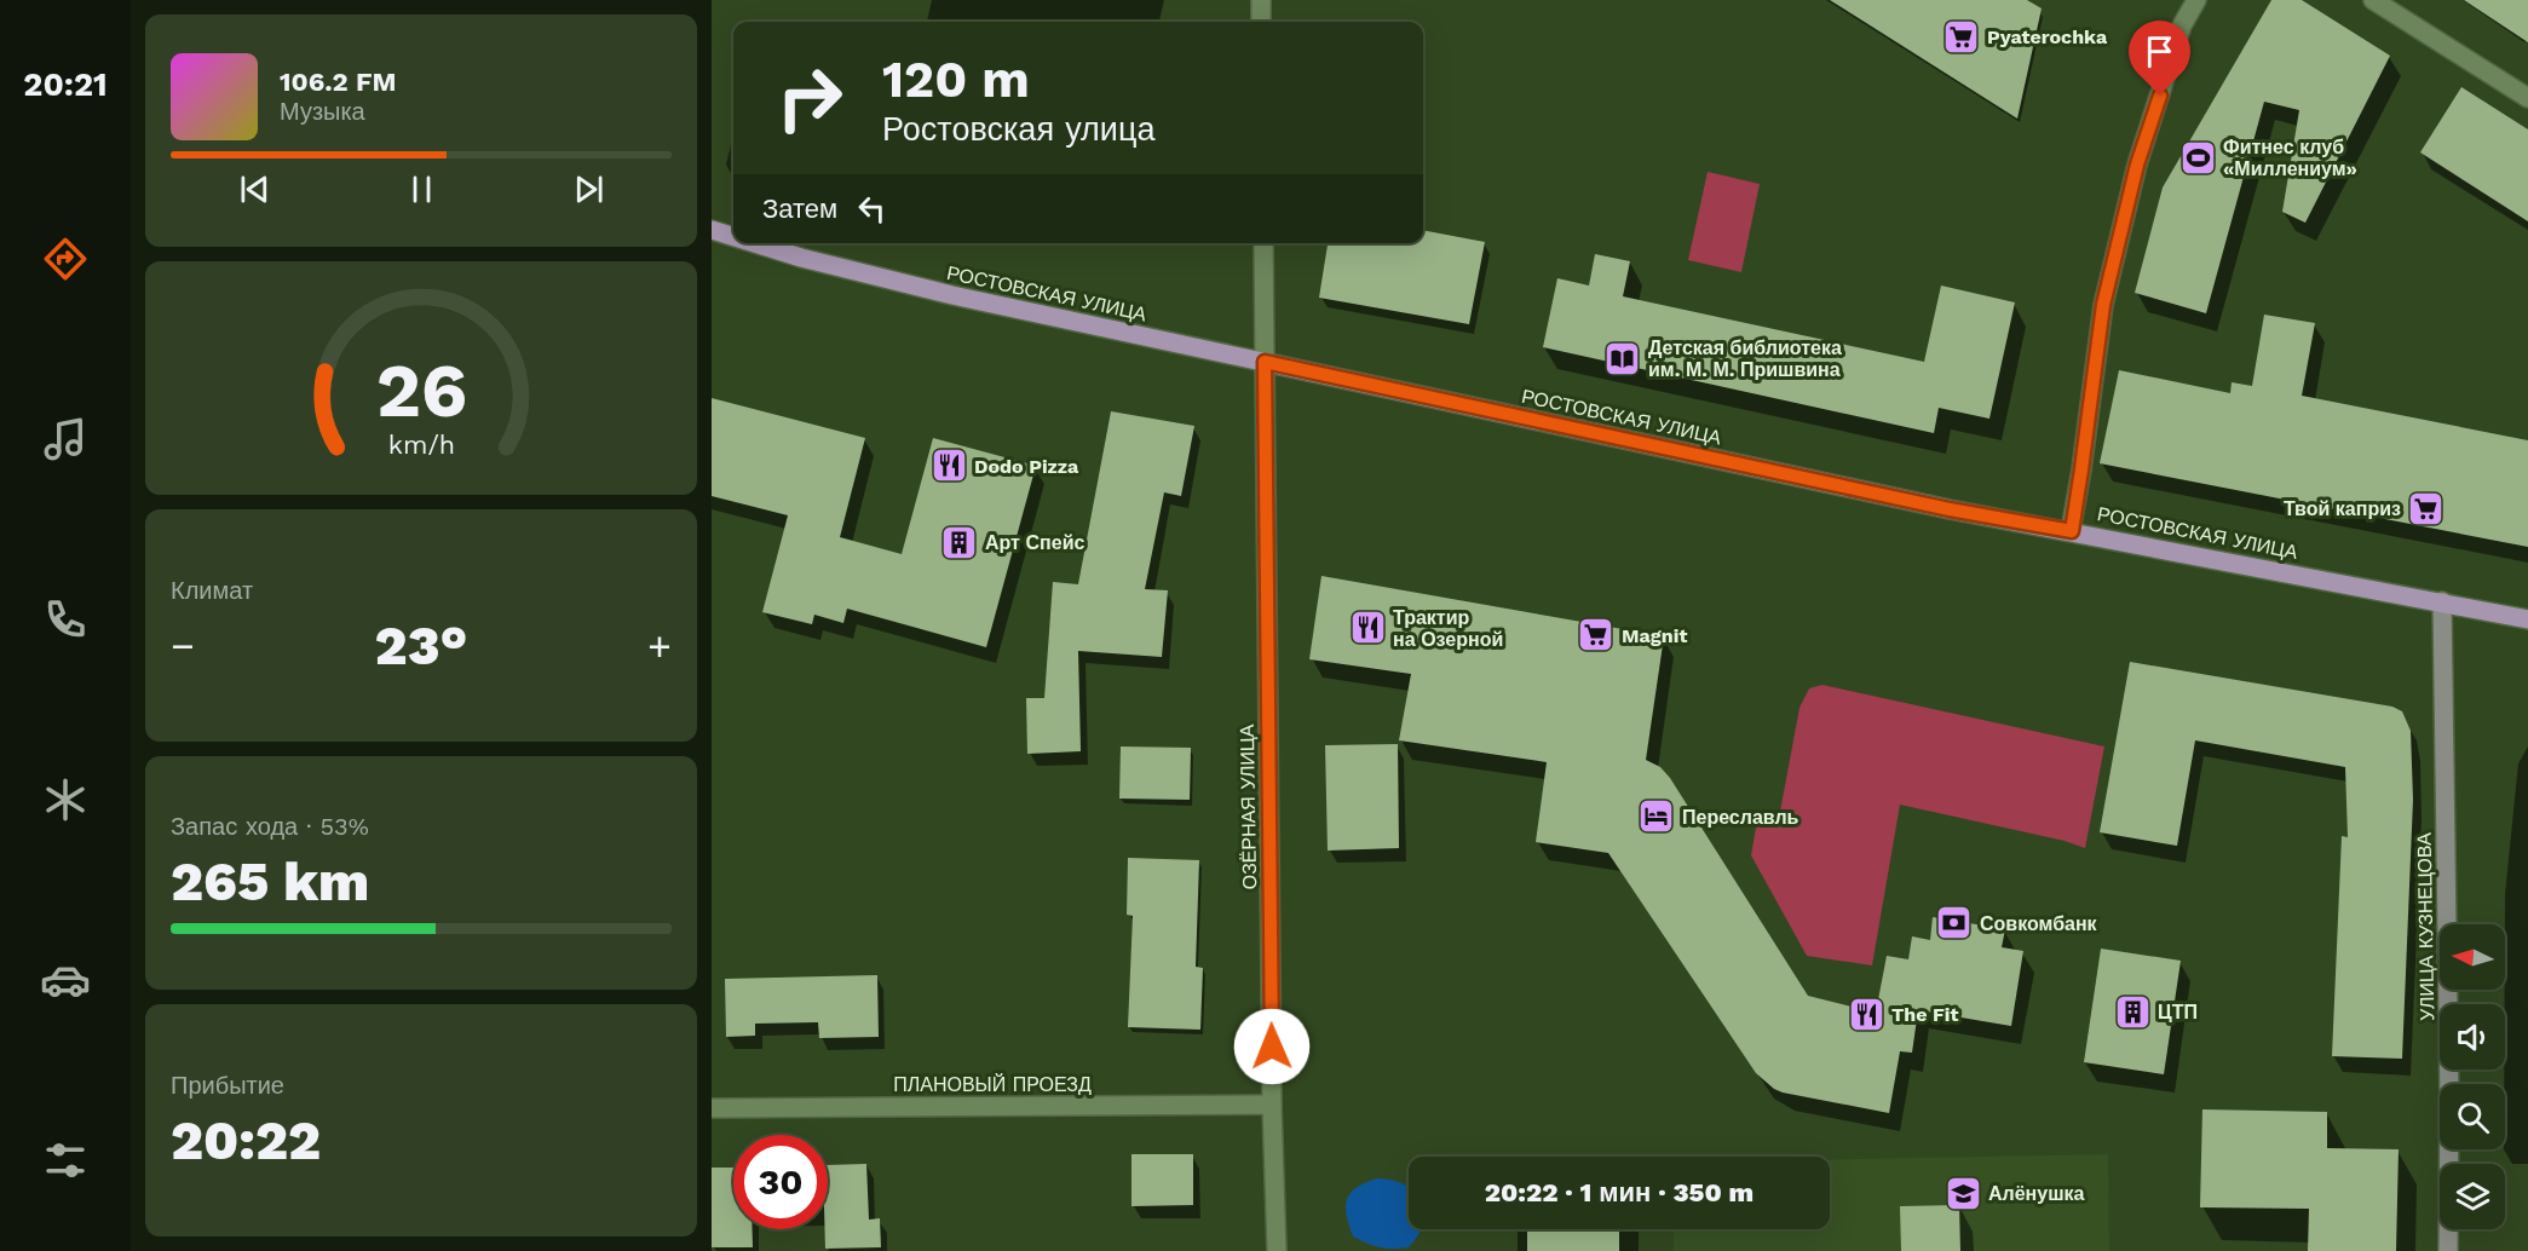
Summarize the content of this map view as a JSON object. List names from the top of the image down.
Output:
{
  "streets": {
    "main road": ["РОСТОВСКАЯ УЛИЦА"],
    "street": ["ОЗЁРНАЯ УЛИЦА", "УЛИЦА КУЗНЕЦОВА", "ПЛАНОВЫЙ ПРОЕЗД"]
  },
  "crossings": [
    ["РОСТОВСКАЯ УЛИЦА", "ОЗЁРНАЯ УЛИЦА"],
    ["РОСТОВСКАЯ УЛИЦА", "УЛИЦА КУЗНЕЦОВА"],
    ["ОЗЁРНАЯ УЛИЦА", "ПЛАНОВЫЙ ПРОЕЗД"]
  ],
  "places": {
    "supermarket": ["Pyaterochka", "Твой каприз", "Magnit"],
    "sports": ["Фитнес клуб «Миллениум»"],
    "library": ["Детская библиотека им. М. М. Пришвина"],
    "restaurant": ["Dodo Pizza", "Трактир на Озерной", "The Fit"],
    "building": ["Арт Спейс", "ЦТП"],
    "hotel": ["Переславль"],
    "bank": ["Совкомбанк"],
    "school or university": ["Алёнушка"]
  },
  "north": "left",
  "page": {
    "tabs": "20:21",
    "turn": ["120 m", "Ростовская улица"],
    "song": ["106.2 FM", "Музыка"],
    "then": "Затем",
    "tile": [
      "Климат",
      ["Запас хода · 53%", "265 km"],
      ["Прибытие", "20:22"]
    ],
    "heat": ["−", "23°", "+"],
    "limit": "30",
    "trip": "20:22 · 1 мин · 350 m",
    "gauge": ["26", "km/h"]
  }
}
